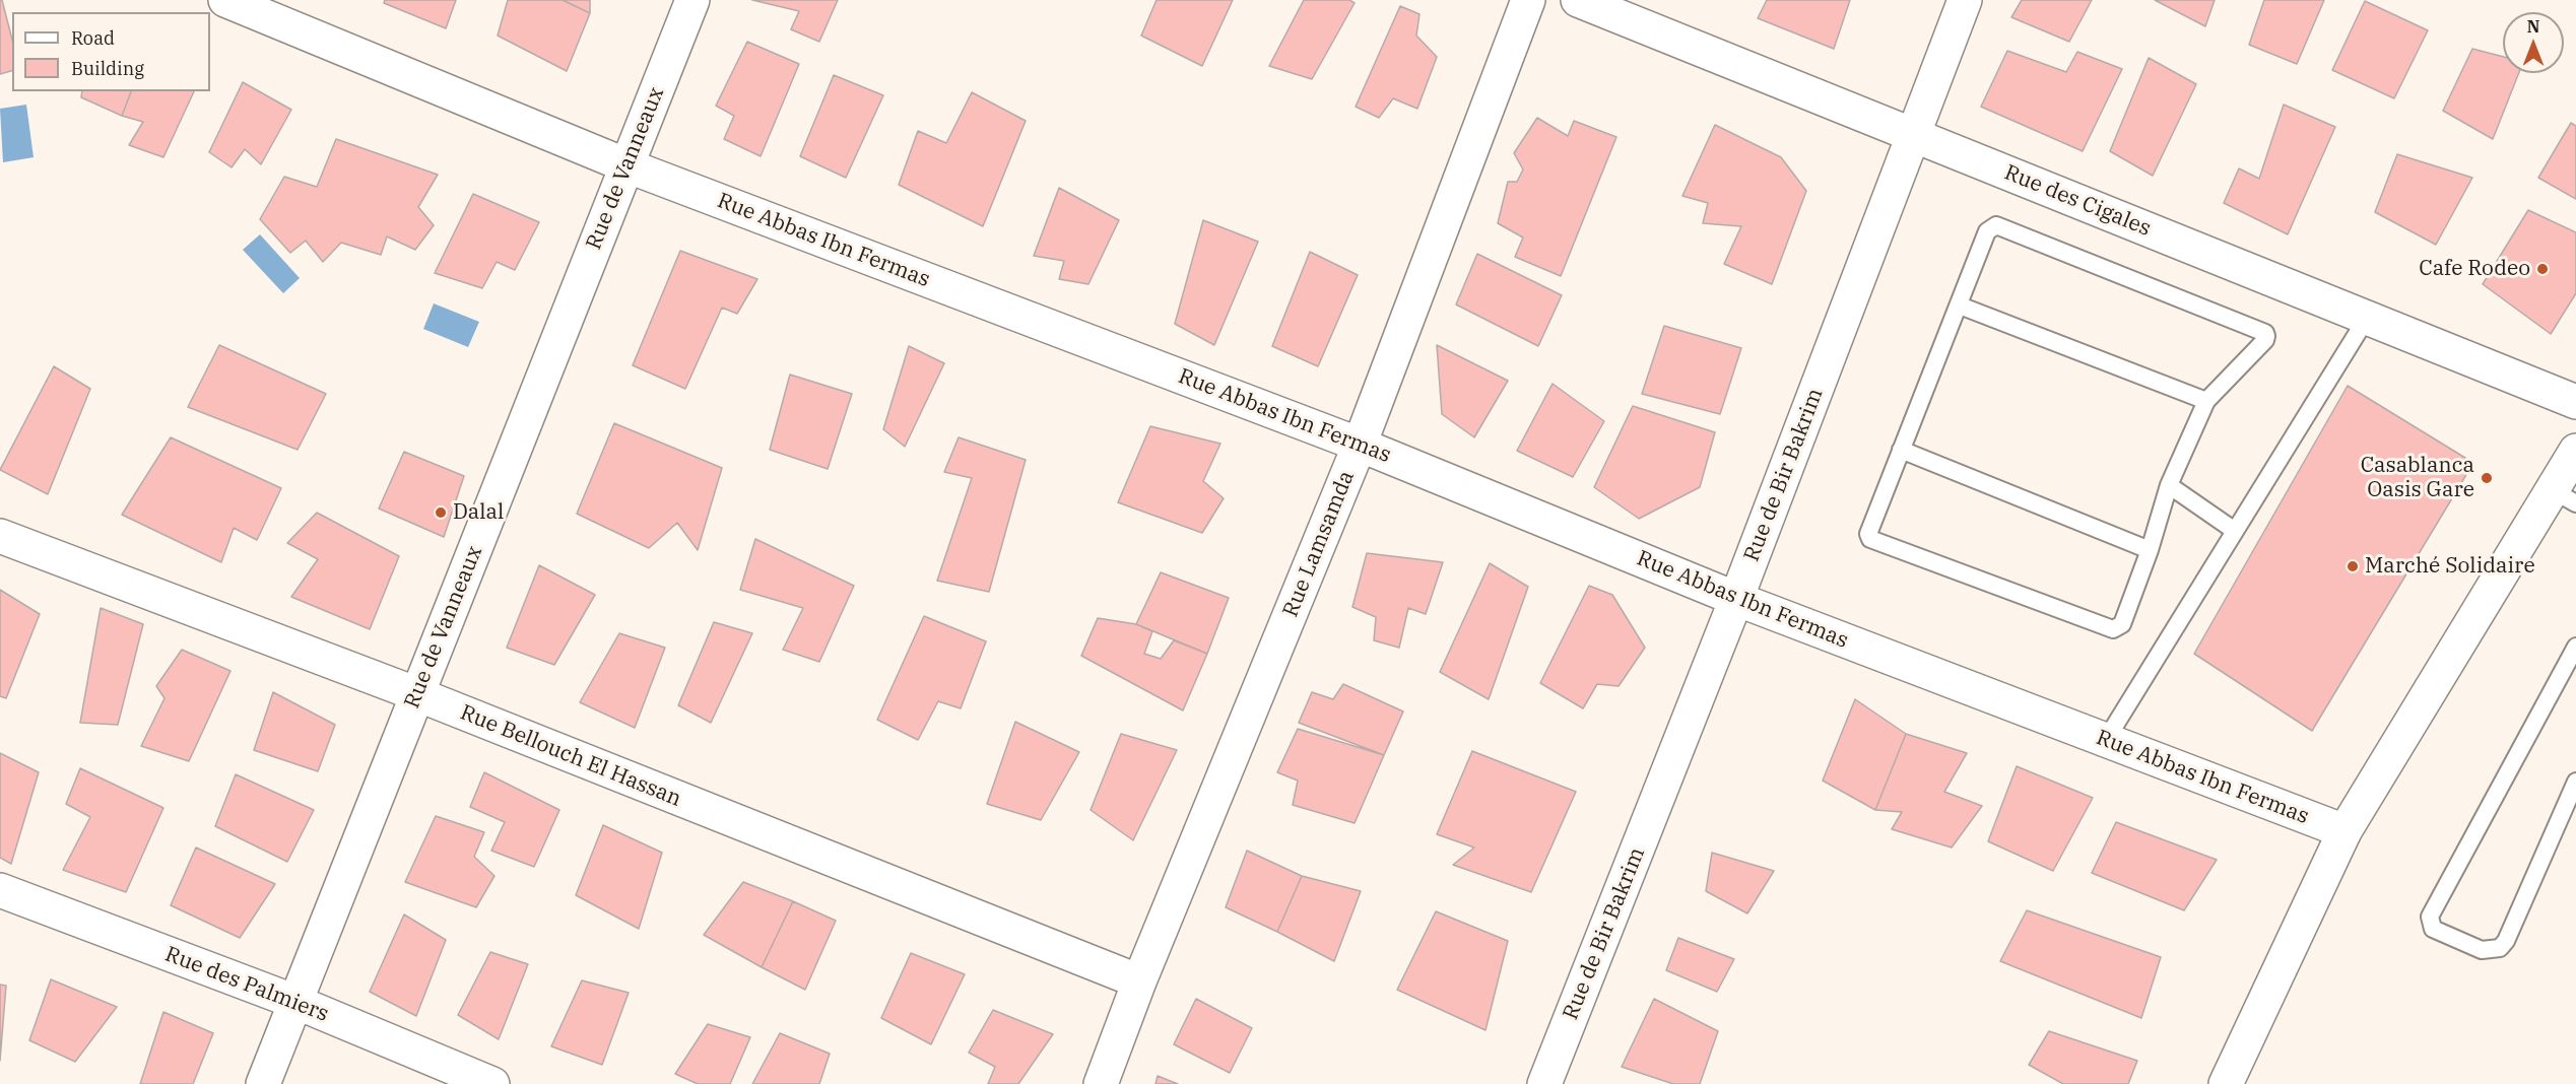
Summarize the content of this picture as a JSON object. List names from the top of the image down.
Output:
{
  "streets": {
    "street": [
      "Rue de Vanneaux",
      "Rue des Cigales",
      "Rue Abbas Ibn Fermas",
      "Rue de Bir Bakrim",
      "Rue Lamsamda",
      "Rue Bellouch El Hassan",
      "Rue des Palmiers"
    ]
  },
  "crossings": [
    ["Rue de Vanneaux", "Rue Abbas Ibn Fermas"],
    ["Rue de Vanneaux", "Rue Bellouch El Hassan"],
    ["Rue de Vanneaux", "Rue des Palmiers"],
    ["Rue des Cigales", "Rue de Bir Bakrim"],
    ["Rue Abbas Ibn Fermas", "Rue de Bir Bakrim"],
    ["Rue Abbas Ibn Fermas", "Rue Lamsamda"],
    ["Rue Lamsamda", "Rue Bellouch El Hassan"]
  ],
  "places": [
    "Cafe Rodeo",
    "Casablanca Oasis Gare",
    "Dalal",
    "Marché Solidaire"
  ],
  "legend": ["Road", "Building"],
  "north": "top"
}
